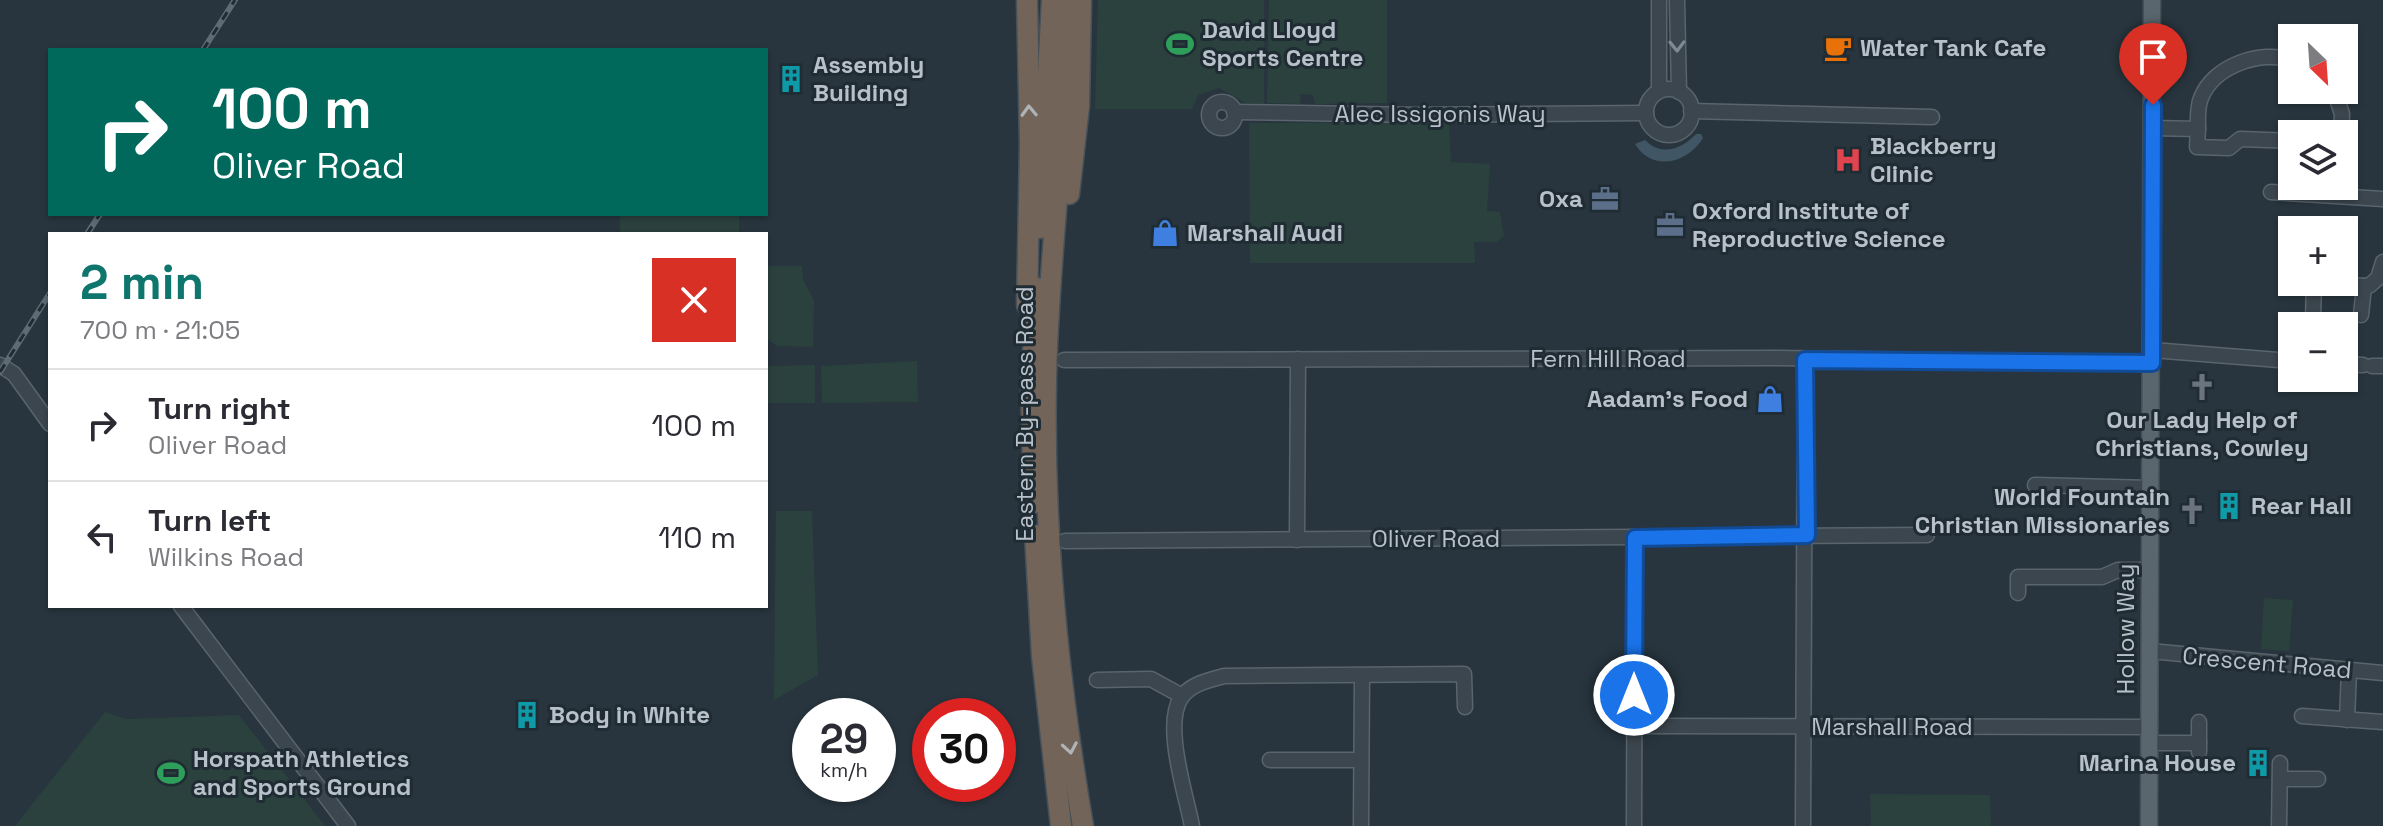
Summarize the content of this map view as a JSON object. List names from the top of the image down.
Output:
{
  "streets": {
    "highway": ["Eastern By-pass Road"],
    "main road": ["Hollow Way"],
    "street": [
      "Alec Issigonis Way",
      "Fern Hill Road",
      "Oliver Road",
      "Crescent Road",
      "Marshall Road"
    ]
  },
  "crossings": [
    ["Fern Hill Road", "Hollow Way"],
    ["Hollow Way", "Crescent Road"],
    ["Hollow Way", "Marshall Road"]
  ],
  "places": {
    "sports": ["David Lloyd Sports Centre", "Horspath Athletics and Sports Ground"],
    "cafe": ["Water Tank Cafe"],
    "building": [
      "Assembly Building",
      "Rear Hall",
      "Body in White",
      "Marina House"
    ],
    "hospital": ["Blackberry Clinic"],
    "office": ["Oxa", "Oxford Institute of Reproductive Science"],
    "shop": ["Marshall Audi", "Aadam's Food"],
    "church": ["Our Lady Help of Christians, Cowley", "World Fountain Christian Missionaries"]
  },
  "north": "bottom right",
  "page": {
    "map_buttons": ["+", "−"],
    "turn": ["100 m", "Oliver Road"],
    "heading": ["2 min", "700 m · 21:05"],
    "list": [
      {
        "name": "Turn right",
        "note": "Oliver Road",
        "value": "100 m"
      },
      {
        "name": "Turn left",
        "note": "Wilkins Road",
        "value": "110 m"
      }
    ],
    "speed": "29 km/h",
    "limit": "30"
  }
}
